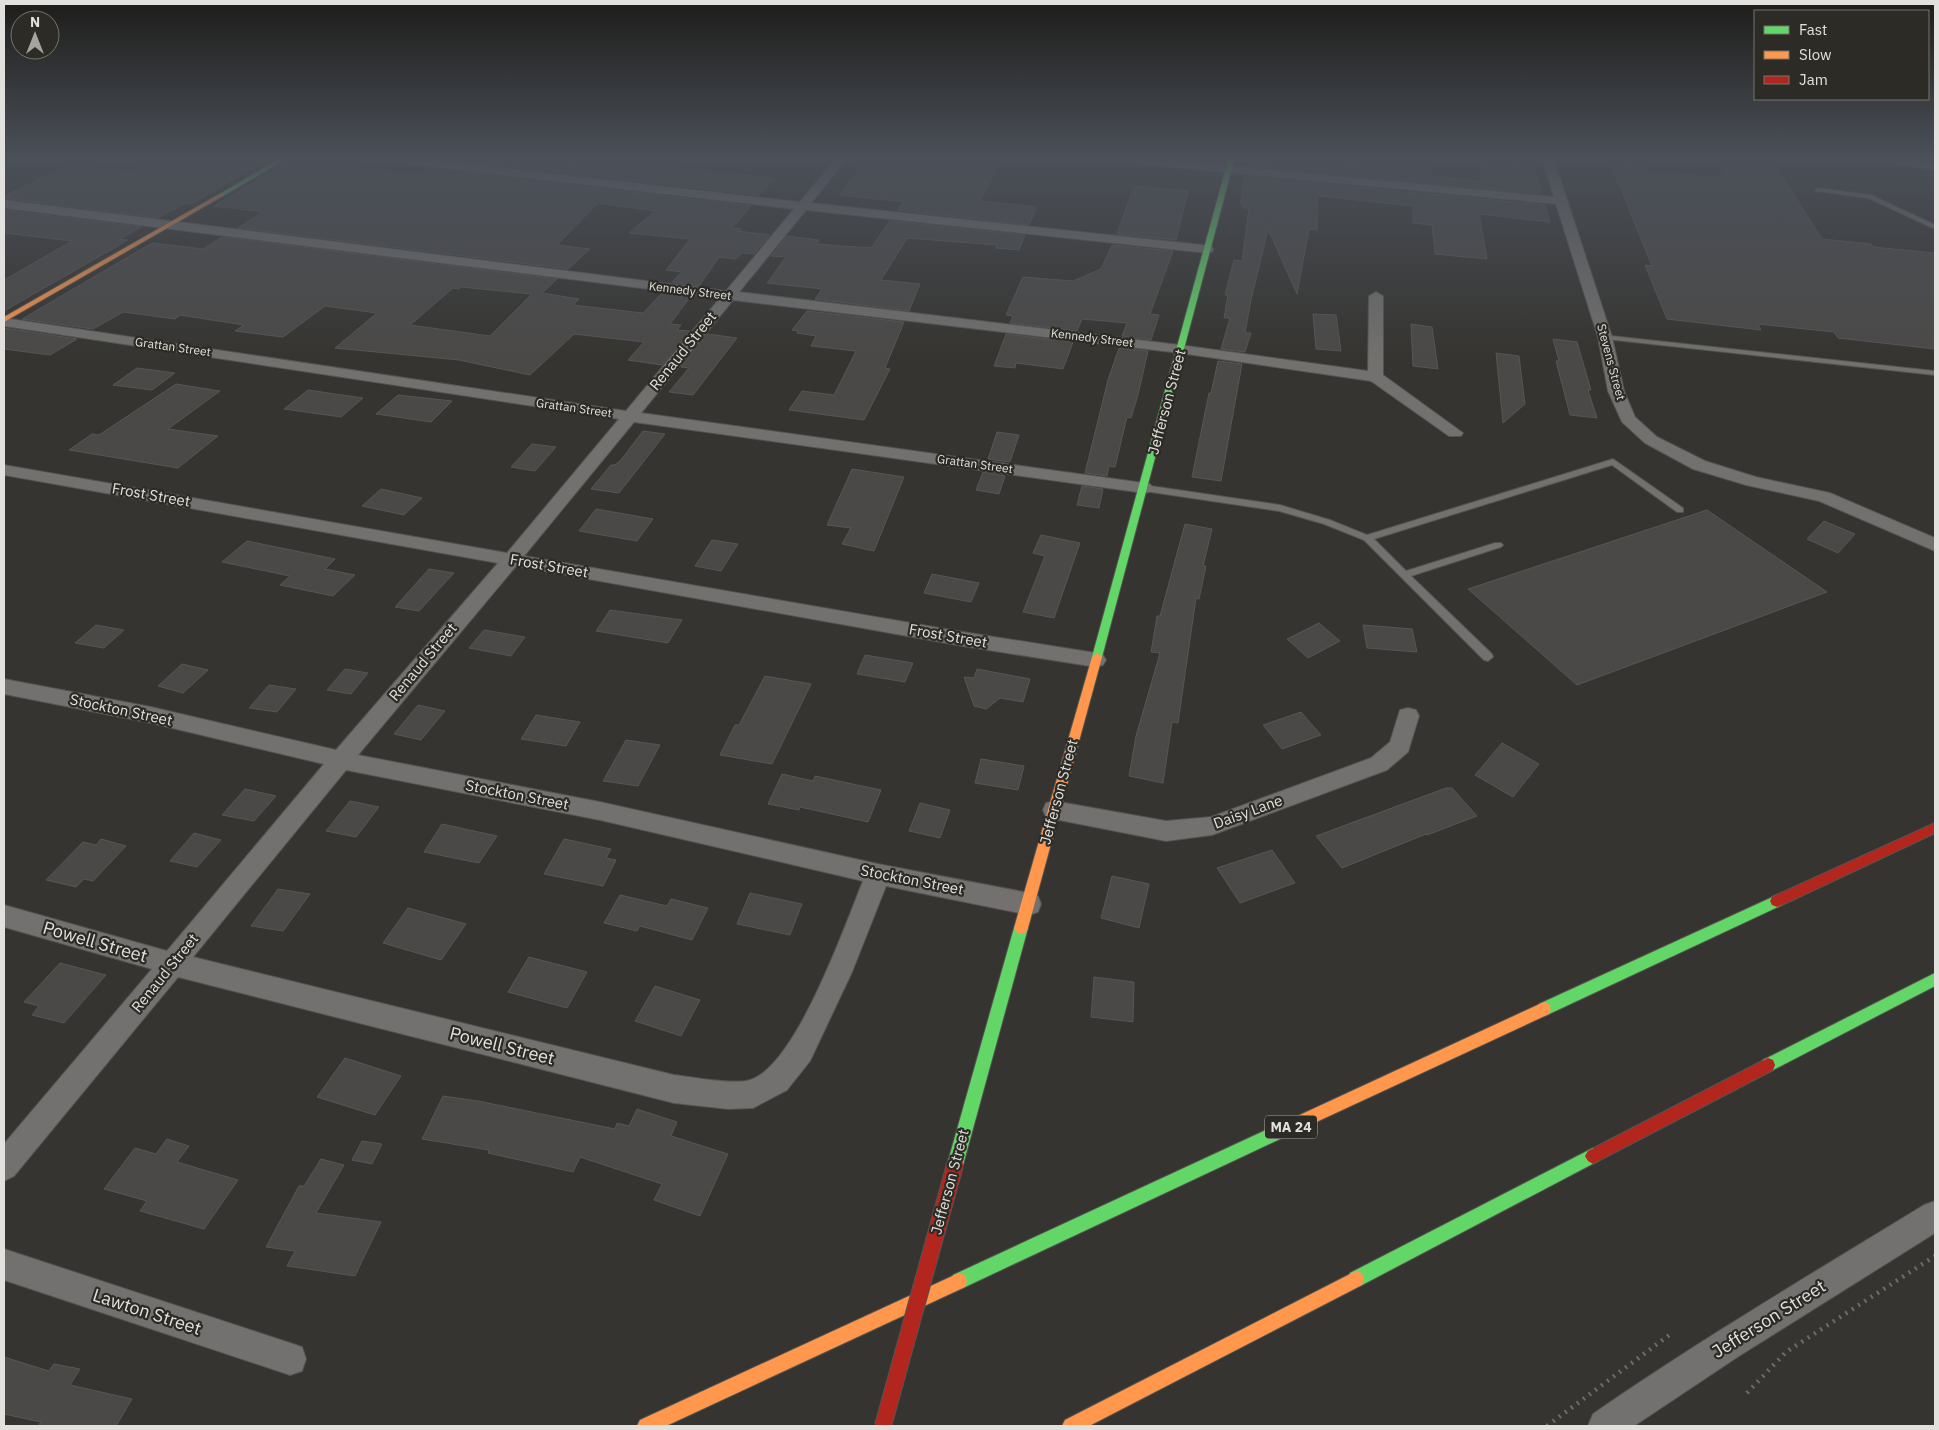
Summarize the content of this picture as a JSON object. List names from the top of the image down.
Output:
{
  "streets": {
    "main road": ["Jefferson Street", "MA 24"],
    "street": [
      "Kennedy Street",
      "Grattan Street",
      "Renaud Street",
      "Stevens Street",
      "Frost Street",
      "Stockton Street",
      "Daisy Lane",
      "Powell Street",
      "Lawton Street"
    ]
  },
  "crossings": [
    ["Kennedy Street", "Renaud Street"],
    ["Kennedy Street", "Jefferson Street"],
    ["Grattan Street", "Renaud Street"],
    ["Grattan Street", "Jefferson Street"],
    ["Renaud Street", "Frost Street"],
    ["Renaud Street", "Stockton Street"],
    ["Renaud Street", "Powell Street"],
    ["Jefferson Street", "Frost Street"],
    ["Jefferson Street", "Stockton Street"],
    ["Jefferson Street", "Daisy Lane"],
    ["Stockton Street", "Powell Street"]
  ],
  "legend": ["Fast", "Slow", "Jam"],
  "north": "top"
}
